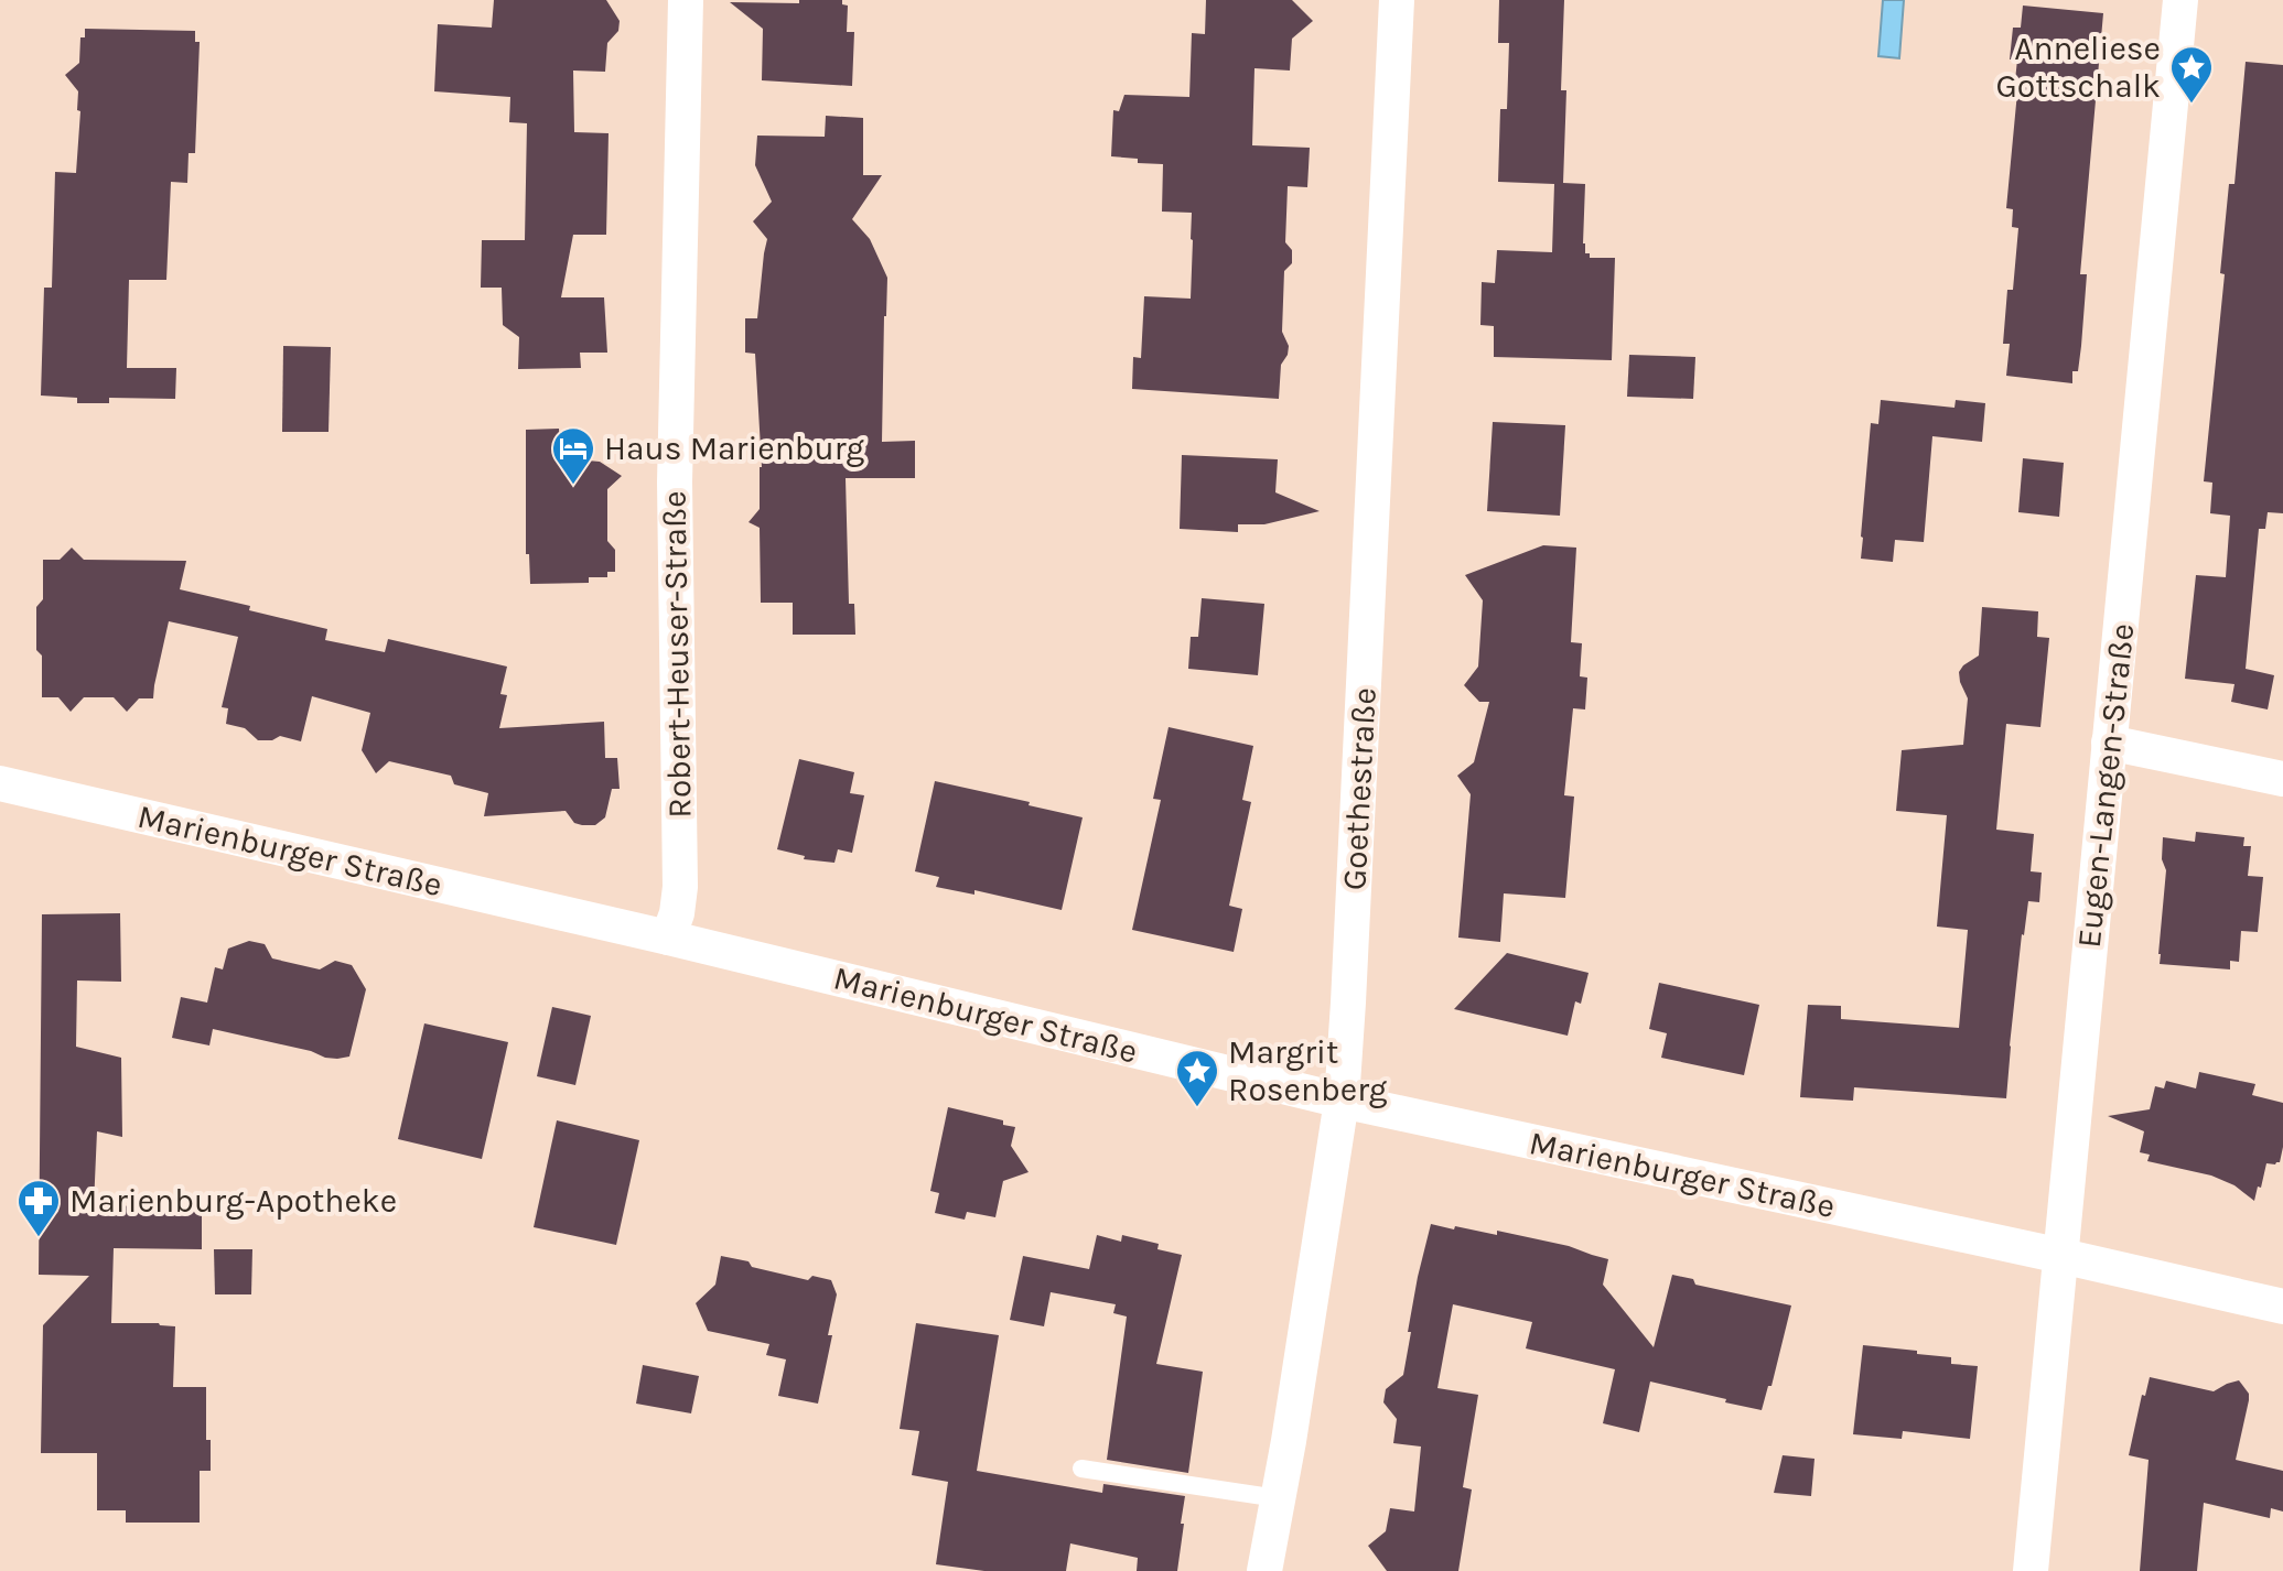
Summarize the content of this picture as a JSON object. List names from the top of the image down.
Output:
{
  "streets": {
    "street": [
      "Robert-Heuser-Straße",
      "Eugen-Langen-Straße",
      "Goethestraße",
      "Marienburger Straße"
    ]
  },
  "crossings": [
    ["Robert-Heuser-Straße", "Marienburger Straße"],
    ["Eugen-Langen-Straße", "Marienburger Straße"],
    ["Goethestraße", "Marienburger Straße"]
  ],
  "places": {
    "place": ["Anneliese Gottschalk", "Margrit Rosenberg"],
    "hotel": ["Haus Marienburg"],
    "pharmacy": ["Marienburg-Apotheke"]
  }
}
